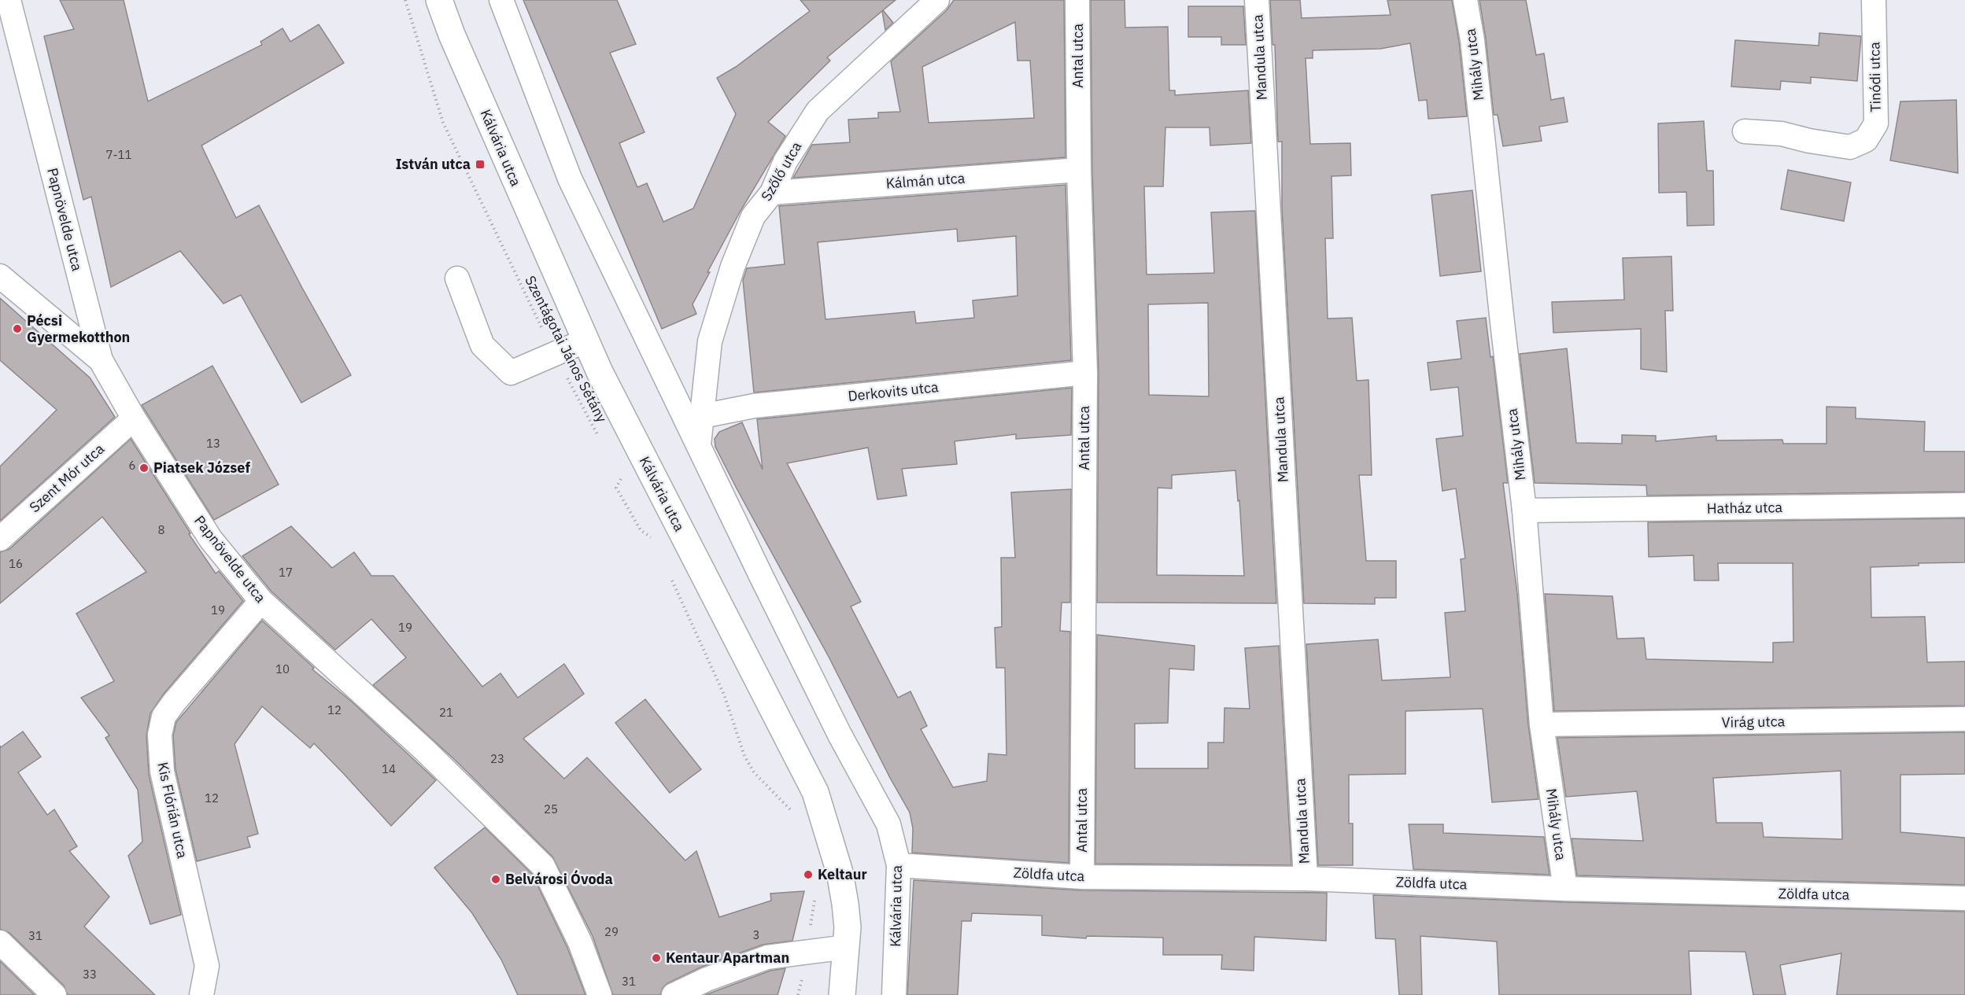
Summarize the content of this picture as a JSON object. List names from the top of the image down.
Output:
{
  "streets": {
    "street": [
      "Antal utca",
      "Mandula utca",
      "Mihály utca",
      "Tinódi utca",
      "Kálvária utca",
      "Szőlő utca",
      "Kálmán utca",
      "Papnövelde utca",
      "Derkovits utca",
      "Szent Mór utca",
      "Hatház utca",
      "Virág utca",
      "Kis Flórián utca",
      "Zöldfa utca"
    ],
    "path": ["Szentágotai János Sétány"]
  },
  "crossings": [
    ["Antal utca", "Kálmán utca"],
    ["Antal utca", "Derkovits utca"],
    ["Antal utca", "Zöldfa utca"],
    ["Mandula utca", "Zöldfa utca"],
    ["Mihály utca", "Hatház utca"],
    ["Mihály utca", "Virág utca"],
    ["Mihály utca", "Zöldfa utca"],
    ["Kálvária utca", "Szőlő utca"],
    ["Kálvária utca", "Zöldfa utca"],
    ["Szőlő utca", "Kálmán utca"],
    ["Szőlő utca", "Derkovits utca"],
    ["Papnövelde utca", "Szent Mór utca"],
    ["Papnövelde utca", "Kis Flórián utca"]
  ],
  "places": {
    "transit": ["István utca"],
    "other": [
      "Pécsi Gyermekotthon",
      "Piatsek József",
      "Keltaur",
      "Belvárosi Óvoda",
      "Kentaur Apartman"
    ]
  },
  "house_numbers": [
    "7-11",
    "13",
    "6",
    "8",
    "16",
    "17",
    "19",
    "19",
    "10",
    "12",
    "21",
    "23",
    "14",
    "12",
    "25",
    "29",
    "3",
    "31",
    "33",
    "31"
  ]
}
